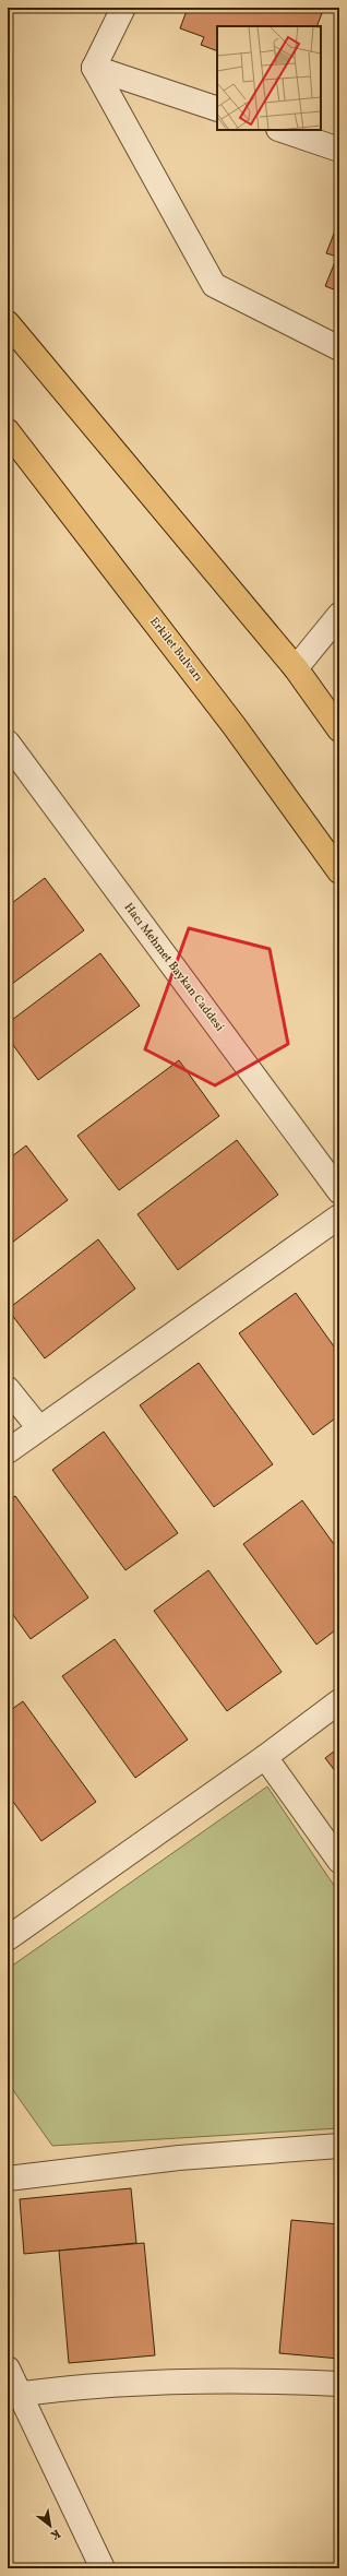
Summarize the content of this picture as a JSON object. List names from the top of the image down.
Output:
{
  "streets": {
    "main road": ["Erkilet Bulvarı"],
    "street": ["Hacı Mehmet Baykan Caddesi"]
  },
  "north": "bottom right"
}
